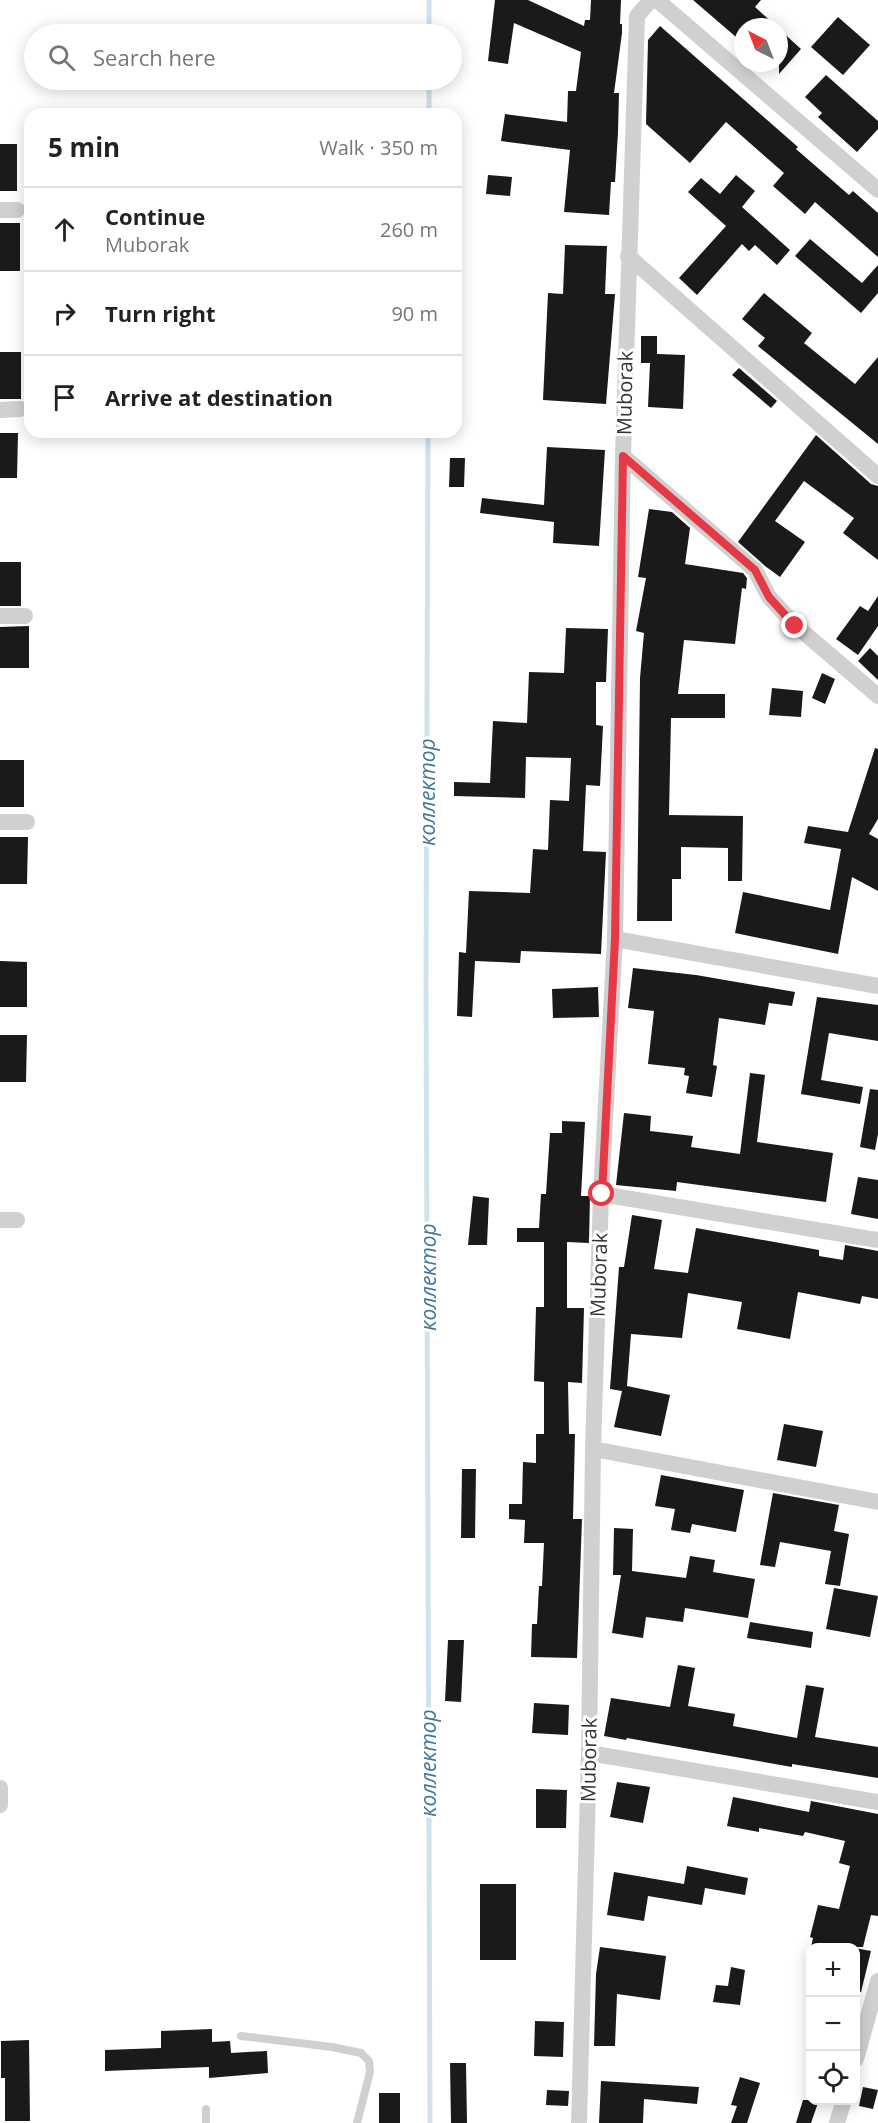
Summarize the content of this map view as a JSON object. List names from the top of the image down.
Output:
{
  "streets": {
    "street": ["Muborak"]
  },
  "water": ["коллектор"],
  "north": "top left",
  "page": {
    "search": "Search here",
    "heading": ["5 min", "Walk · 350 m"],
    "list": [
      ["Continue", "Muborak", "260 m"],
      ["Turn right", "90 m"],
      "Arrive at destination"
    ],
    "map_buttons": ["+", "−"]
  }
}
